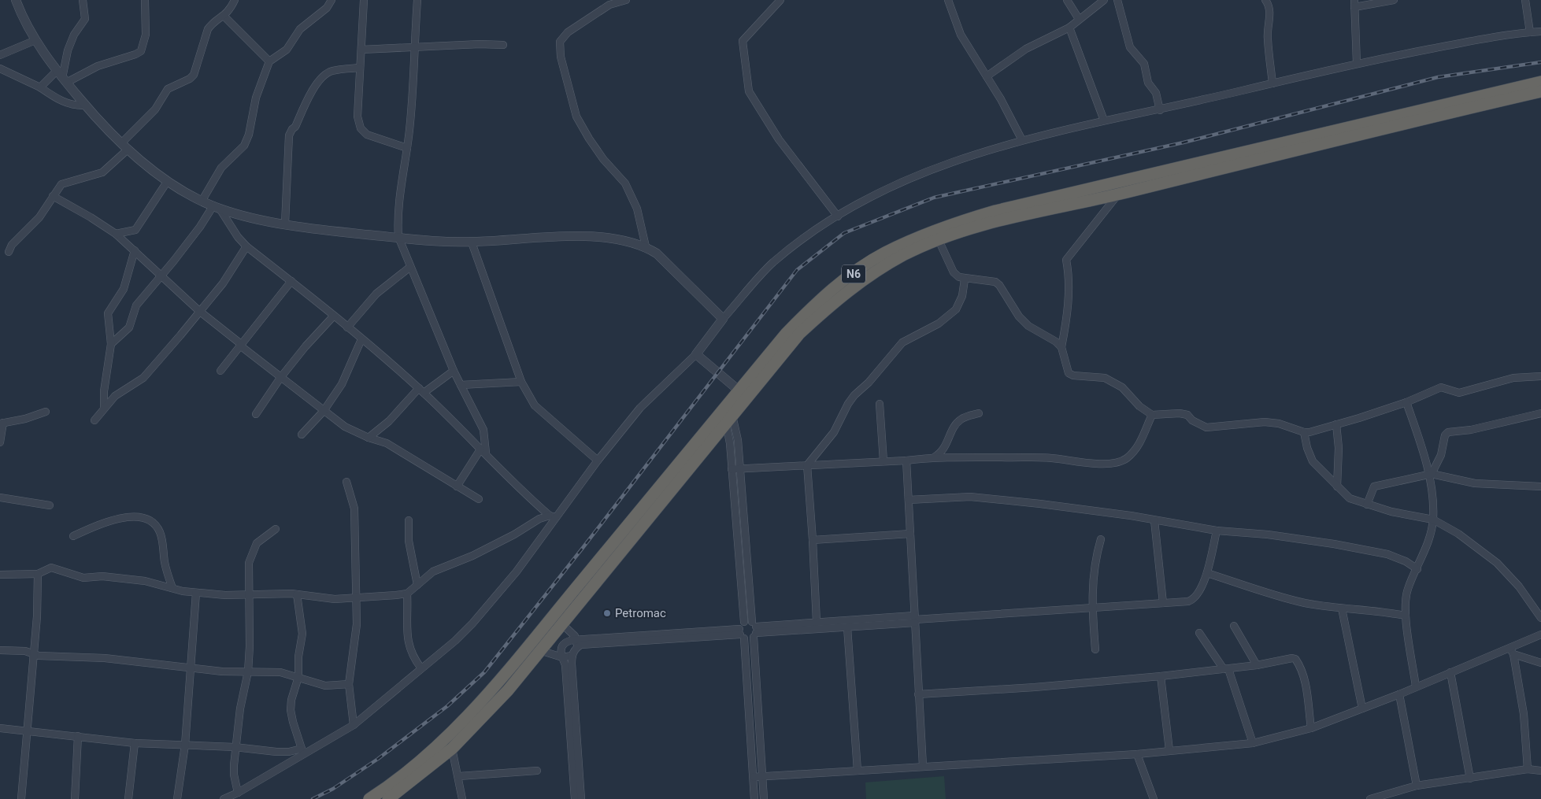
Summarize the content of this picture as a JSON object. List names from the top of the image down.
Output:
{
  "streets": {
    "highway": ["N6"]
  },
  "places": ["Petromac"]
}
